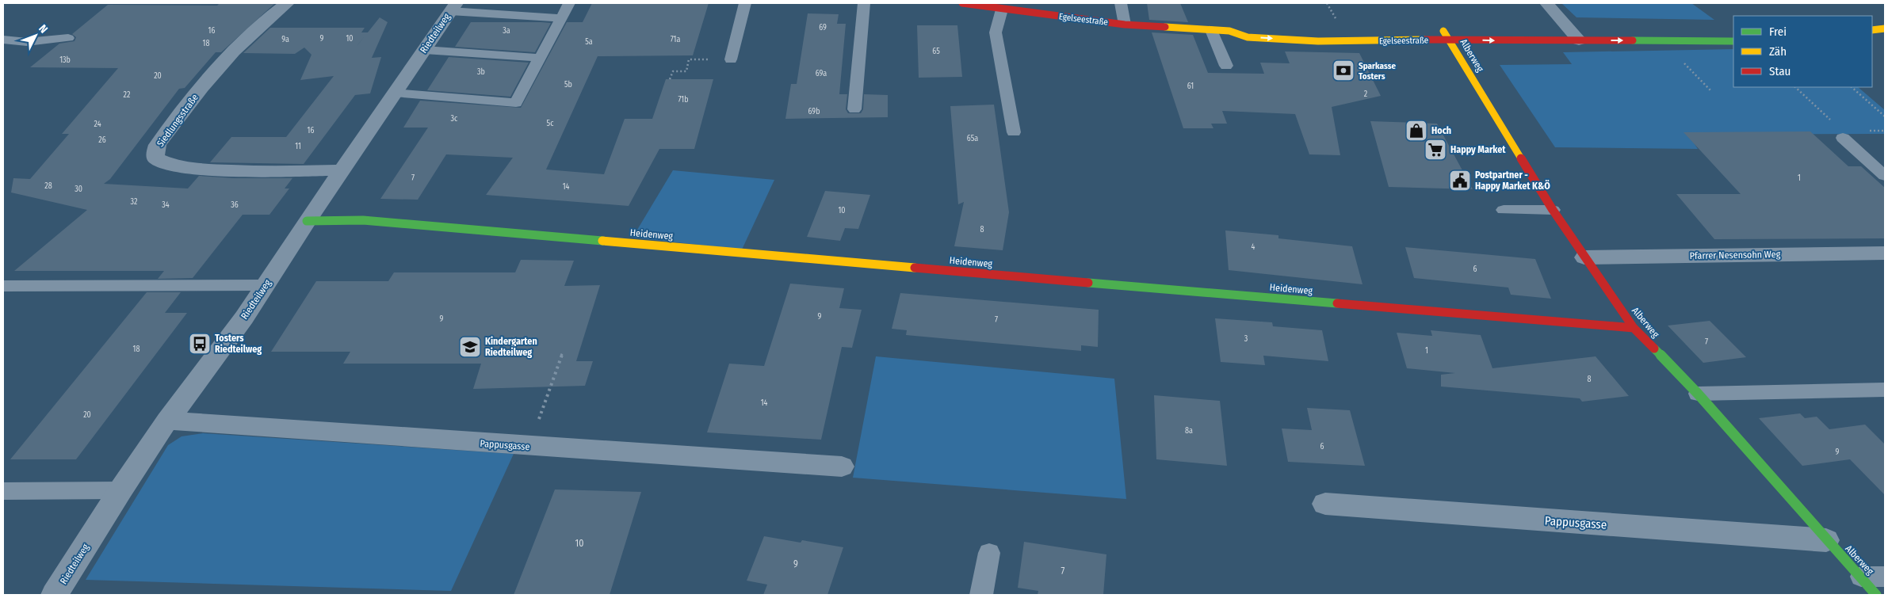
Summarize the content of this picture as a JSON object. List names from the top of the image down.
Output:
{
  "streets": {
    "street": [
      "Egelseestraße",
      "Riedteilweg",
      "Alberweg",
      "Siedlungsstraße",
      "Heidenweg",
      "Pfarrer Nesensohn Weg",
      "Pappusgasse"
    ]
  },
  "crossings": [
    ["Egelseestraße", "Alberweg"],
    ["Riedteilweg", "Siedlungsstraße"],
    ["Riedteilweg", "Heidenweg"],
    ["Riedteilweg", "Pappusgasse"],
    ["Alberweg", "Heidenweg"],
    ["Alberweg", "Pfarrer Nesensohn Weg"],
    ["Alberweg", "Pappusgasse"]
  ],
  "one_way": ["Egelseestraße"],
  "places": {
    "bank": ["Sparkasse Tosters"],
    "shop": ["Hoch"],
    "supermarket": ["Happy Market"],
    "public building": ["Postpartner - Happy Market K&Ö"],
    "bus stop": ["Tosters Riedteilweg"],
    "school or university": ["Kindergarten Riedteilweg"]
  },
  "house_numbers": [
    "69",
    "16",
    "3a",
    "9",
    "10",
    "9a",
    "71a",
    "5a",
    "18",
    "65",
    "13b",
    "3b",
    "69a",
    "20",
    "5b",
    "61",
    "2",
    "22",
    "71b",
    "69b",
    "3c",
    "5c",
    "24",
    "16",
    "65a",
    "26",
    "11",
    "7",
    "1",
    "28",
    "14",
    "30",
    "32",
    "34",
    "36",
    "10",
    "8",
    "4",
    "6",
    "9",
    "9",
    "7",
    "3",
    "7",
    "18",
    "1",
    "8",
    "14",
    "20",
    "8a",
    "6",
    "9",
    "10",
    "9",
    "7"
  ],
  "legend": ["Frei", "Zäh", "Stau"],
  "north": "top right"
}
